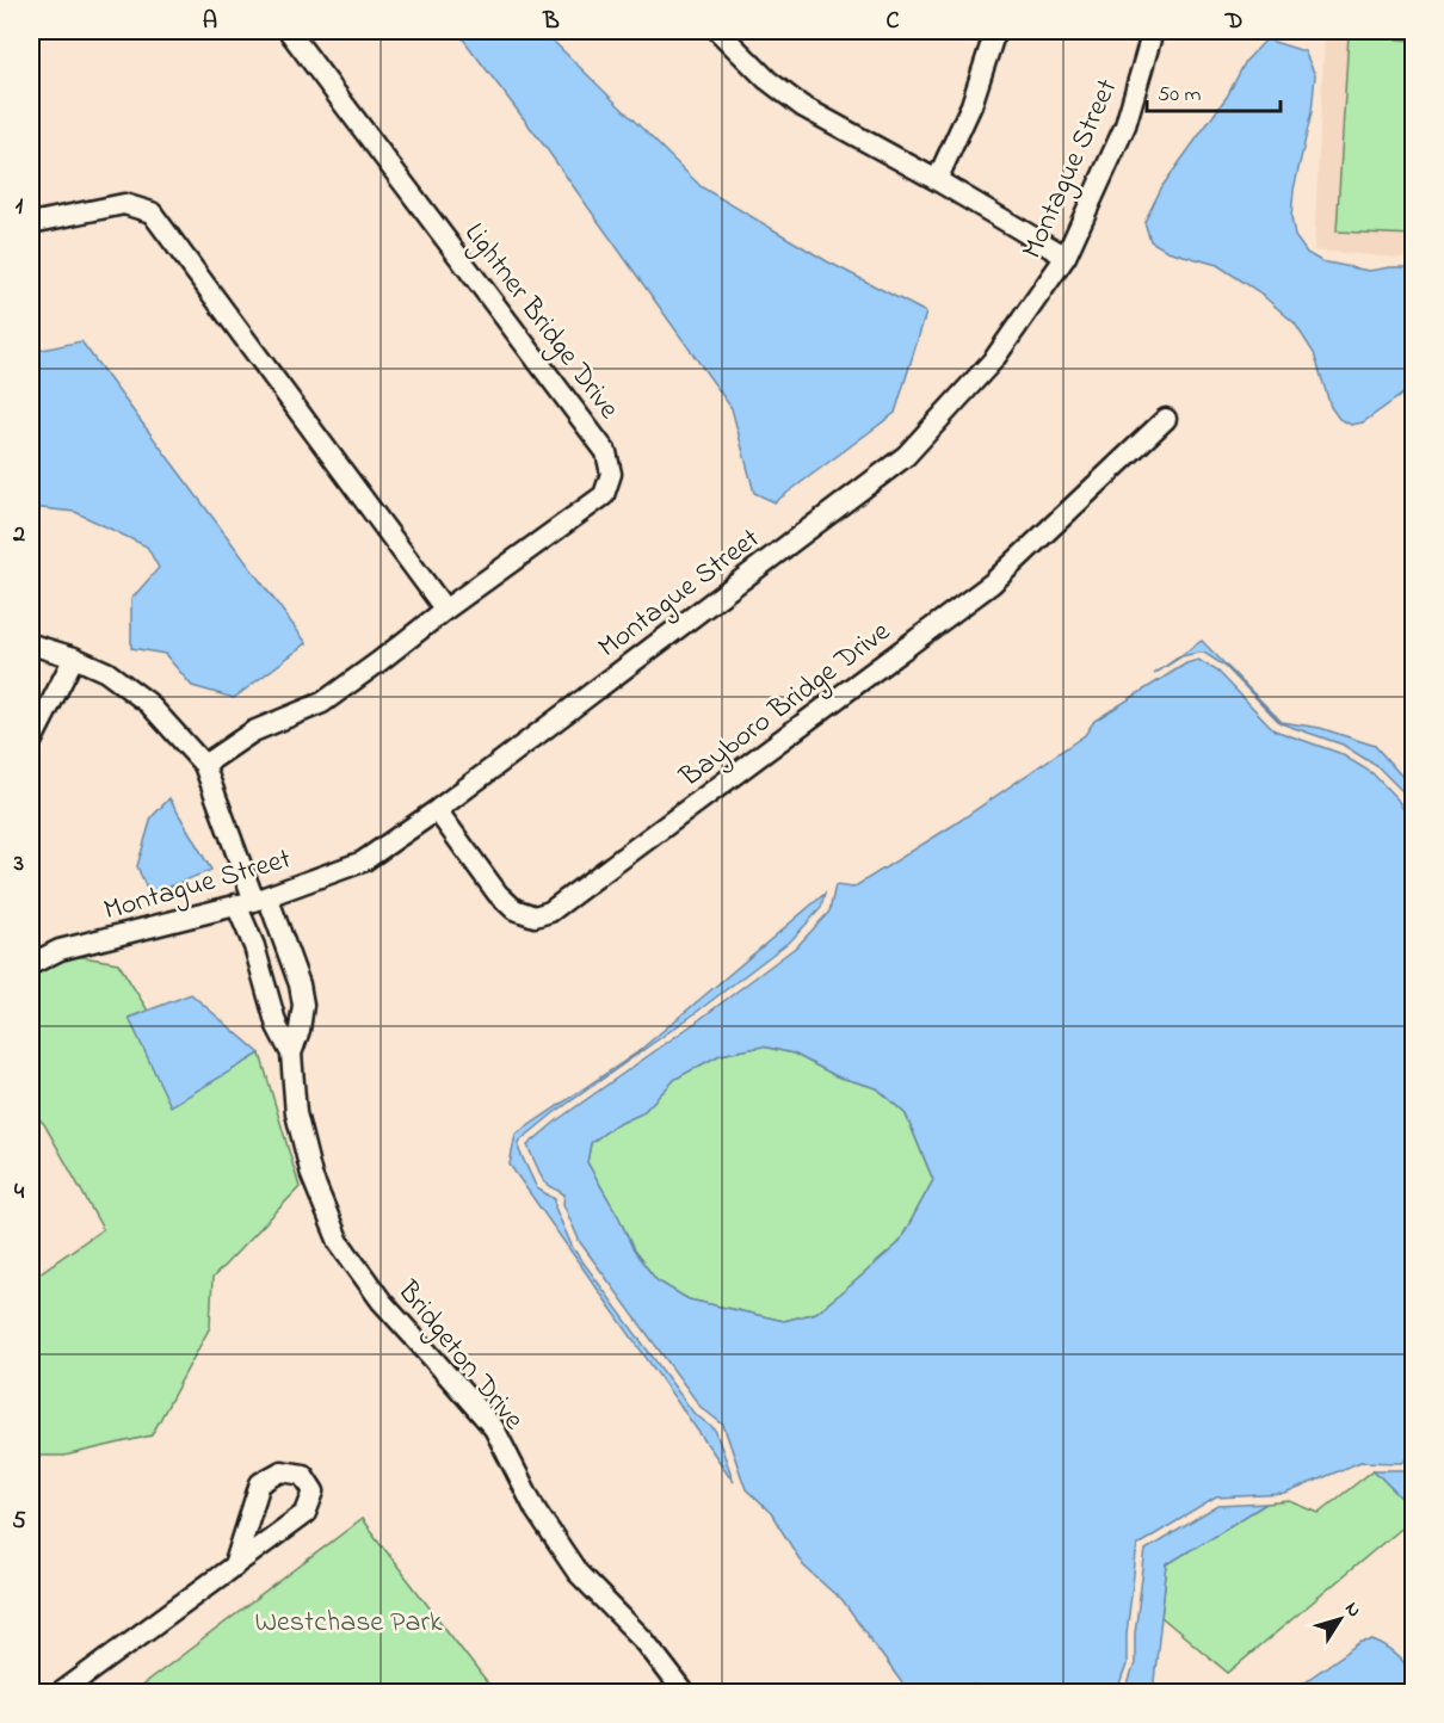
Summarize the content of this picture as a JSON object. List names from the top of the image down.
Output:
{
  "streets": {
    "street": [
      "Montague Street",
      "Lightner Bridge Drive",
      "Bayboro Bridge Drive",
      "Bridgeton Drive"
    ]
  },
  "crossings": [
    ["Montague Street", "Bayboro Bridge Drive"],
    ["Montague Street", "Bridgeton Drive"],
    ["Lightner Bridge Drive", "Bridgeton Drive"]
  ],
  "parks": ["Westchase Park"],
  "scale_bar": "50 m",
  "north": "top right",
  "grid": {
    "columns": [
      "A",
      "B",
      "C",
      "D"
    ],
    "rows": [
      "1",
      "2",
      "3",
      "4",
      "5"
    ]
  }
}
